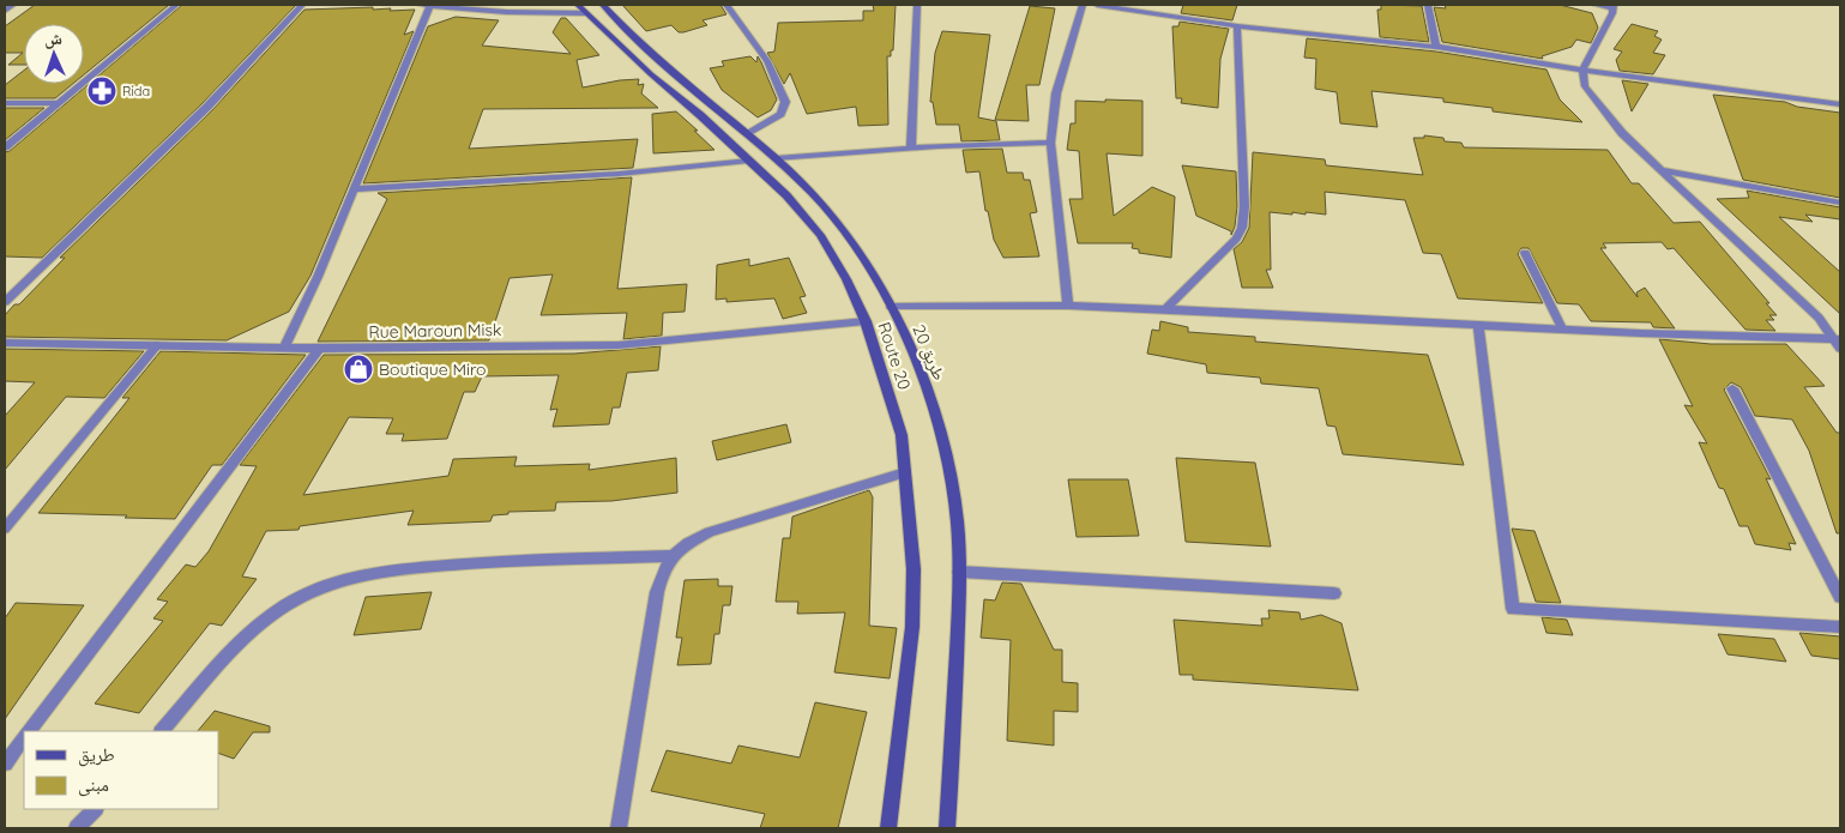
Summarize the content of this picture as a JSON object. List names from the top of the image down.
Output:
{
  "streets": {
    "main road": ["طريق 20", "Route 20"],
    "street": ["Rue Maroun Misk"]
  },
  "crossings": [
    ["Rue Maroun Misk", "Route 20"]
  ],
  "places": {
    "pharmacy": ["Rida"],
    "shop": ["Boutique Miro"]
  },
  "legend": ["طريق", "مبنى"],
  "north": "top"
}
